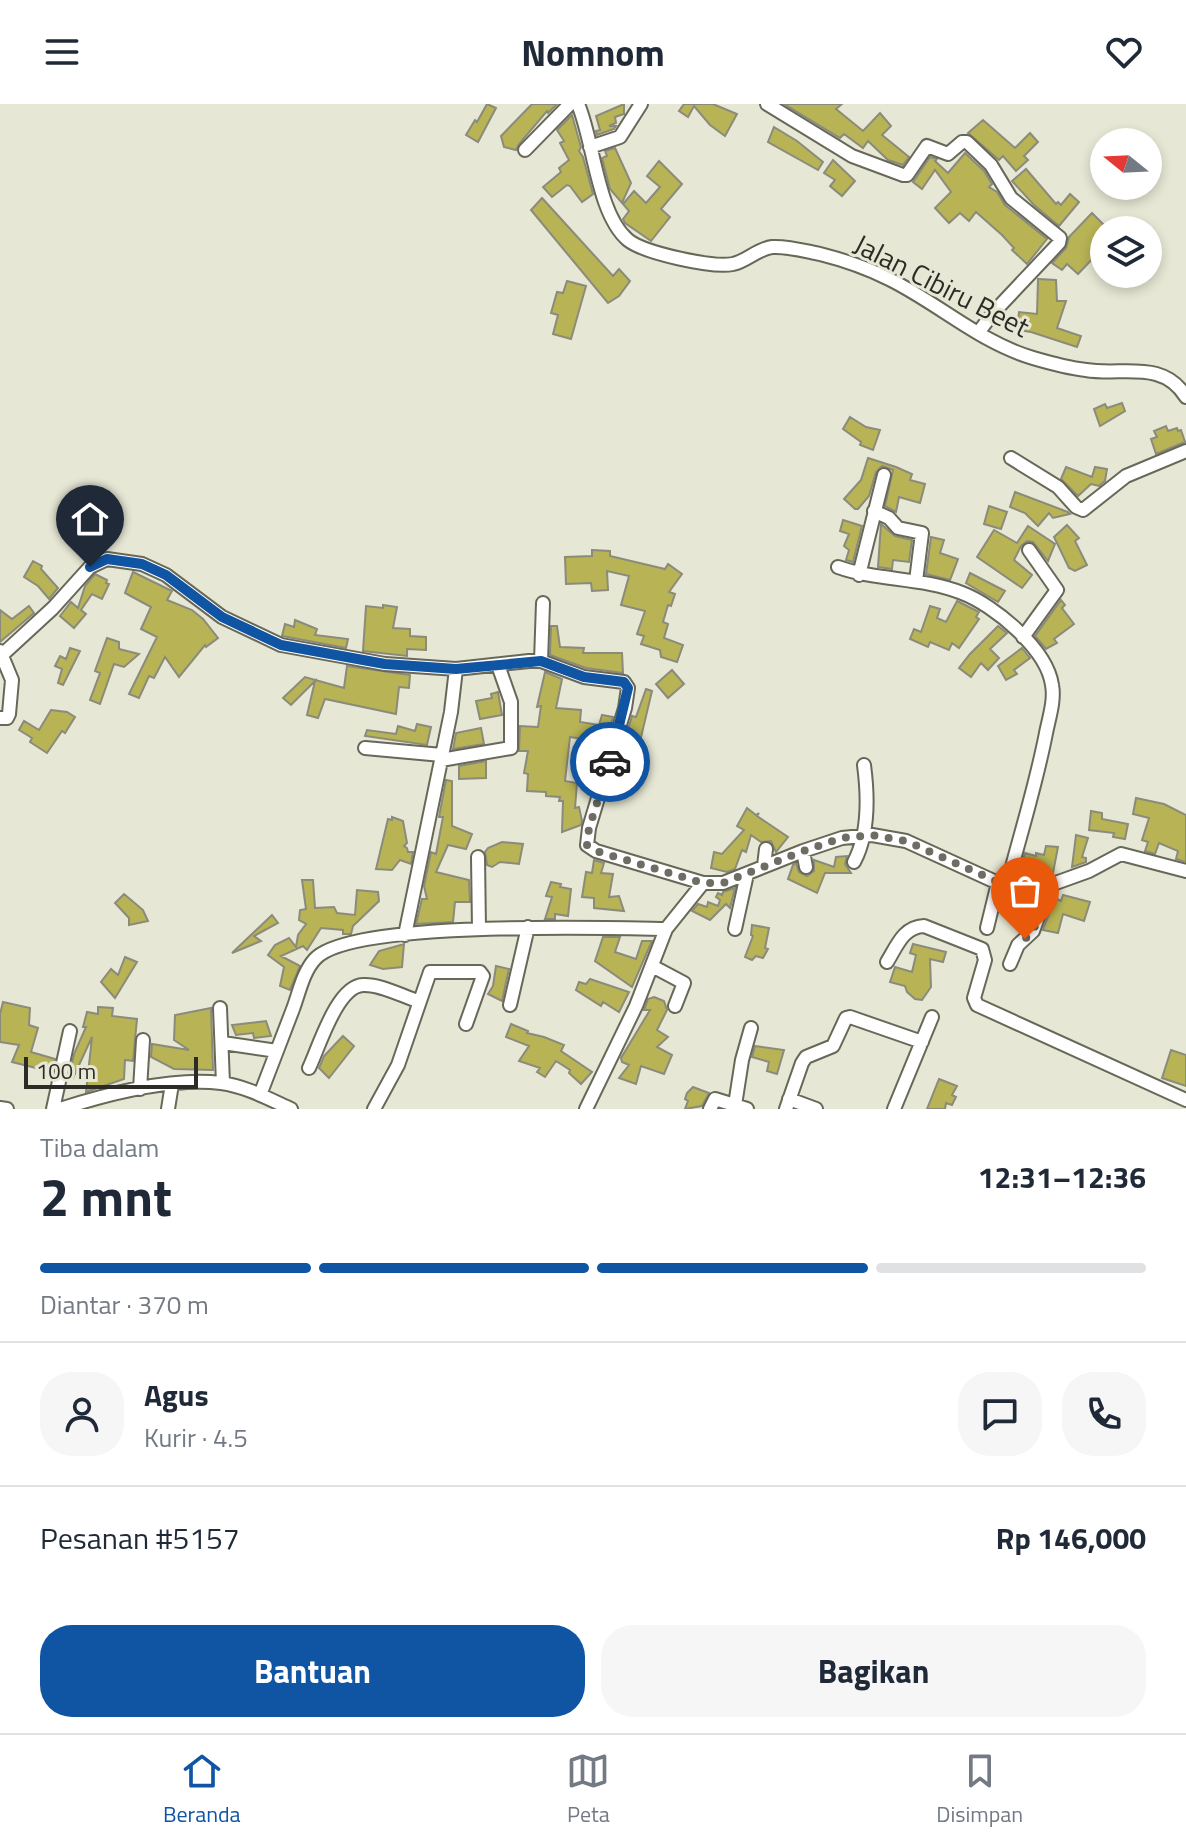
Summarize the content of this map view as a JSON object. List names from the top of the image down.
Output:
{
  "streets": {
    "street": ["Jalan Cibiru Beet"]
  },
  "scale_bar": "100 m",
  "north": "left",
  "page": {
    "header": "Nomnom",
    "scale": "100 m",
    "heading": ["2 mnt", "Tiba dalam", "12:31–12:36"],
    "panel": [
      "Agus",
      "Kurir · 4.5",
      "Pesanan #5157",
      "Rp 146,000"
    ],
    "bar": "Diantar · 370 m",
    "buttons": ["Bantuan", "Bagikan"],
    "tabs": ["Beranda", "Peta", "Disimpan"]
  }
}
